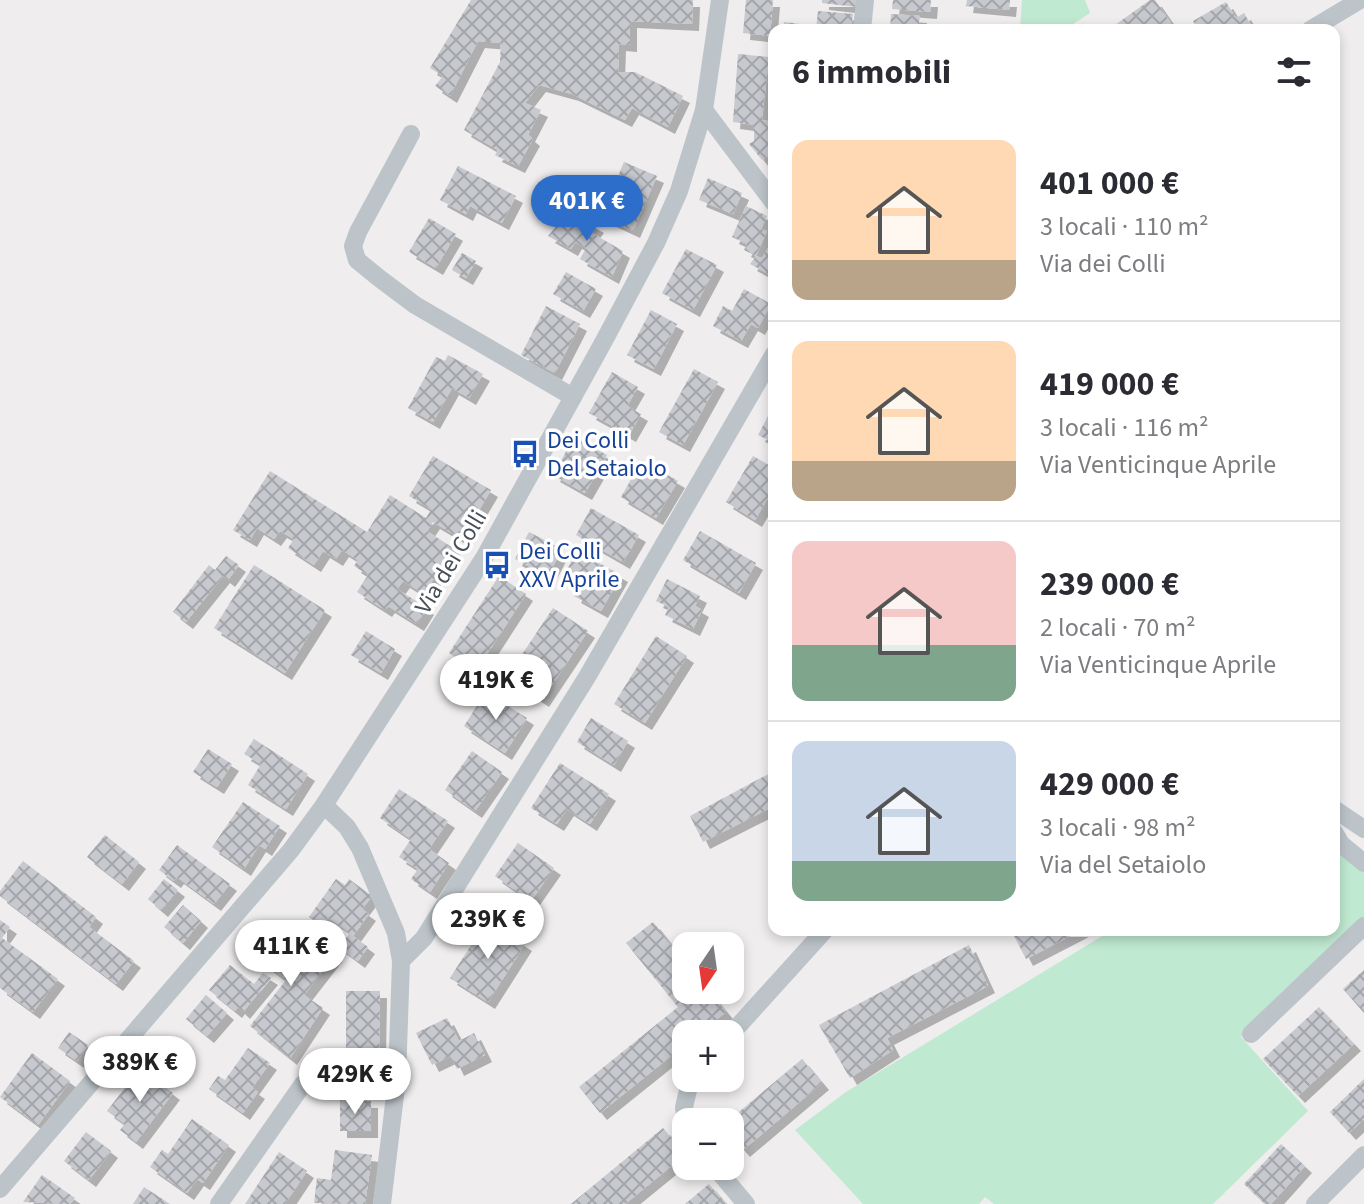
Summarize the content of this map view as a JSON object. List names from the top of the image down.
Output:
{
  "streets": {
    "street": ["Via dei Colli"]
  },
  "places": {
    "bus stop": ["Dei Colli Del Setaiolo", "Dei Colli XXV Aprile"]
  },
  "north": "bottom",
  "page": {
    "heading": "6 immobili",
    "list": [
      {
        "name": "401 000 €",
        "note": "3 locali · 110 m² · Via dei Colli"
      },
      {
        "name": "419 000 €",
        "note": "3 locali · 116 m² · Via Venticinque Aprile"
      },
      {
        "name": "239 000 €",
        "note": "2 locali · 70 m² · Via Venticinque Aprile"
      },
      {
        "name": "429 000 €",
        "note": "3 locali · 98 m² · Via del Setaiolo"
      }
    ],
    "price": [
      "401K €",
      "419K €",
      "239K €",
      "411K €",
      "389K €",
      "429K €"
    ],
    "map_buttons": ["+", "−"]
  }
}
